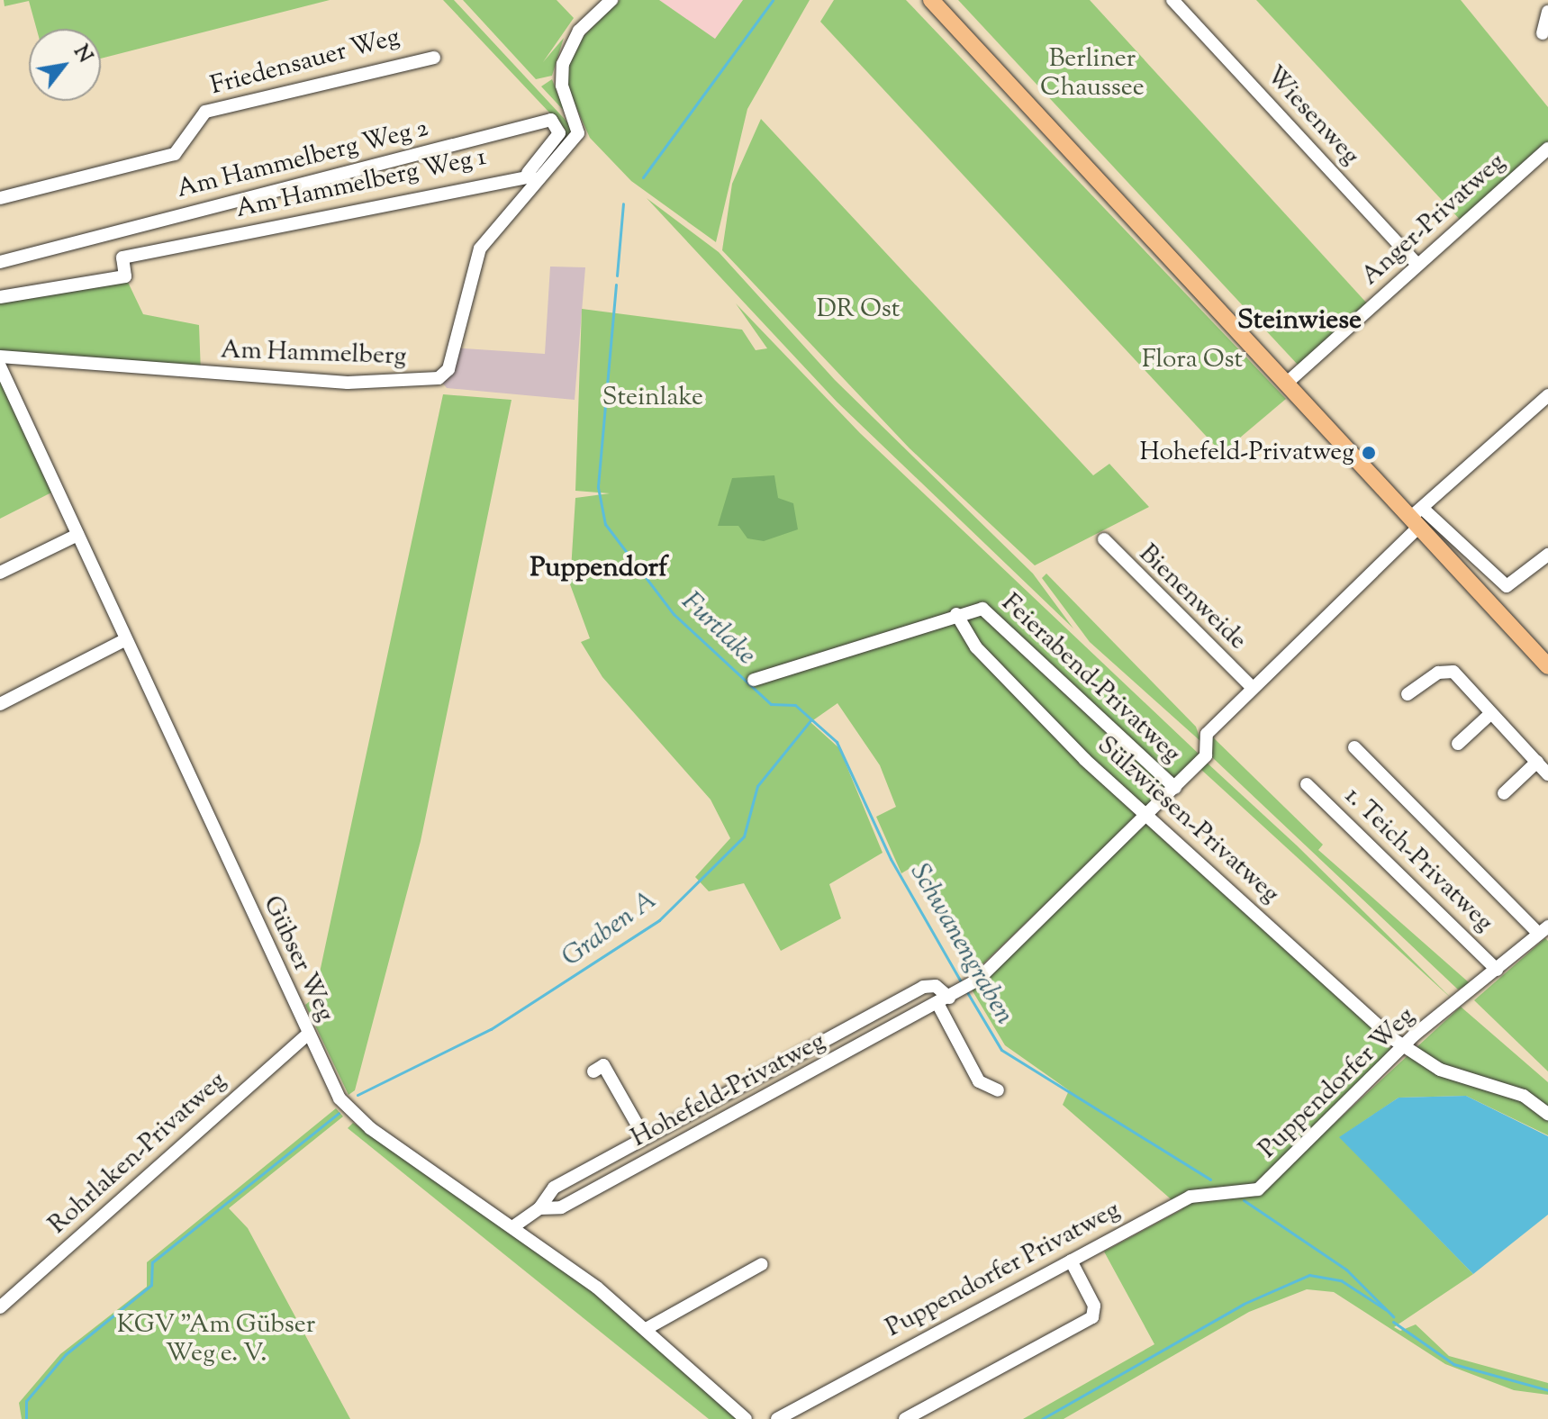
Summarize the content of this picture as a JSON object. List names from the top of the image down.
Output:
{
  "streets": {
    "street": [
      "Friedensauer Weg",
      "Wiesenweg",
      "Am Hammelberg Weg 2",
      "Am Hammelberg Weg 1",
      "Anger-Privatweg",
      "Am Hammelberg",
      "Bienenweide",
      "Feierabend-Privatweg",
      "Sülzwiesen-Privatweg",
      "1. Teich-Privatweg",
      "Gübser Weg",
      "Puppendorfer Weg",
      "Hohefeld-Privatweg",
      "Rohrlaken-Privatweg",
      "Puppendorfer Privatweg"
    ]
  },
  "crossings": [
    ["Wiesenweg", "Anger-Privatweg"],
    ["Am Hammelberg Weg 2", "Am Hammelberg Weg 1"],
    ["Am Hammelberg Weg 2", "Am Hammelberg"],
    ["Am Hammelberg Weg 1", "Am Hammelberg"],
    ["Bienenweide", "Hohefeld-Privatweg"],
    ["Feierabend-Privatweg", "Sülzwiesen-Privatweg"],
    ["Feierabend-Privatweg", "Hohefeld-Privatweg"],
    ["Sülzwiesen-Privatweg", "Puppendorfer Weg"],
    ["Sülzwiesen-Privatweg", "Hohefeld-Privatweg"],
    ["1. Teich-Privatweg", "Puppendorfer Weg"],
    ["Gübser Weg", "Hohefeld-Privatweg"],
    ["Gübser Weg", "Rohrlaken-Privatweg"],
    ["Puppendorfer Weg", "Puppendorfer Privatweg"]
  ],
  "districts": ["Steinwiese", "Puppendorf"],
  "water": ["Furtlake", "Graben A", "Schwanengraben"],
  "parks": [
    "Berliner Chaussee",
    "DR Ost",
    "Flora Ost",
    "Steinlake",
    "KGV \"Am Gübser Weg e. V."
  ],
  "places": ["Hohefeld-Privatweg"],
  "north": "top right"
}
